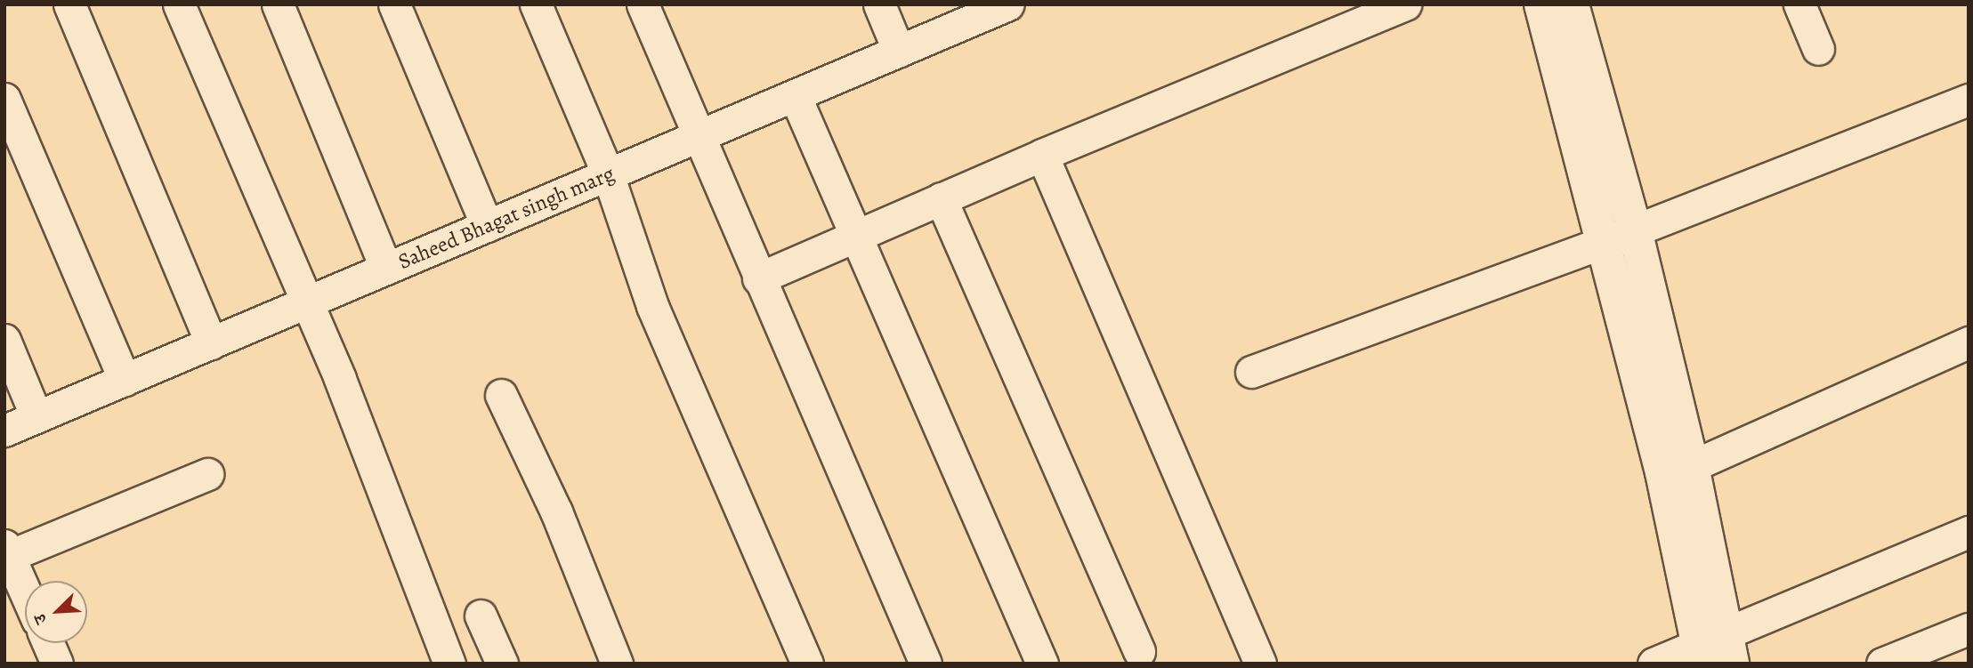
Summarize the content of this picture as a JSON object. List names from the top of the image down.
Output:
{
  "streets": {
    "street": ["Saheed Bhagat singh marg"]
  },
  "north": "bottom left"
}
